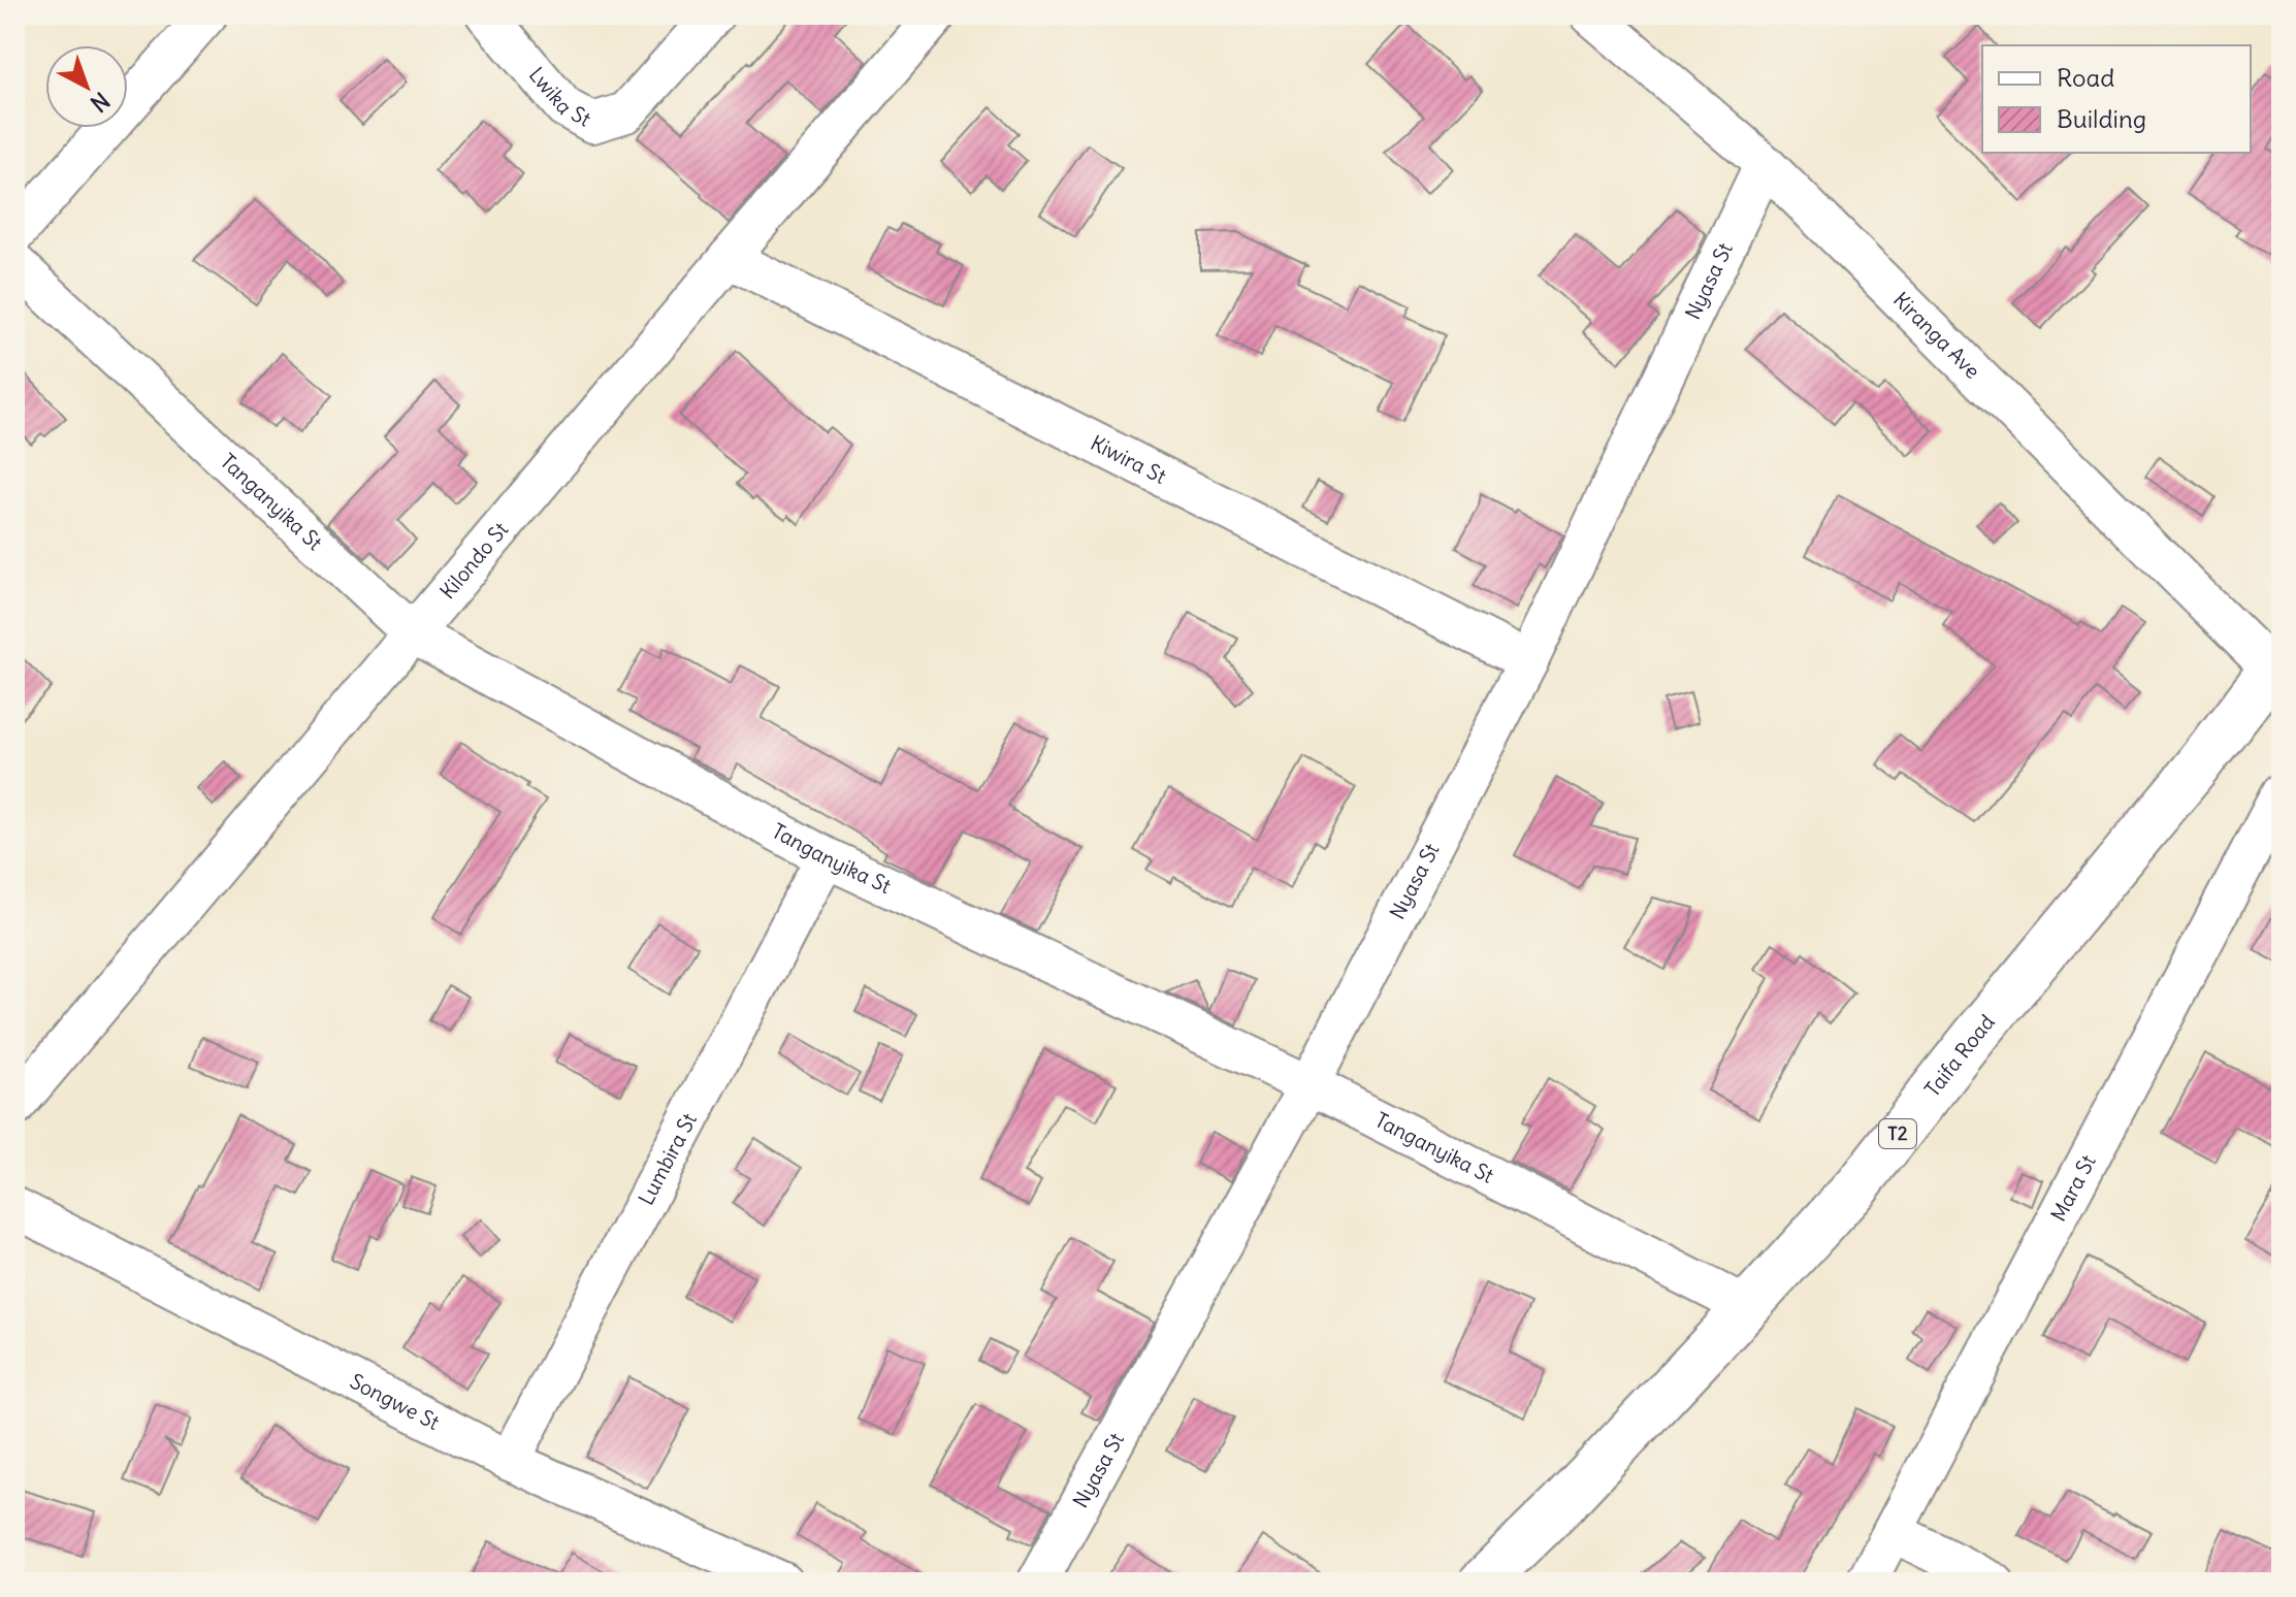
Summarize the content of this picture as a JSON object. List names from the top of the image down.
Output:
{
  "streets": {
    "highway": ["Taifa Road", "T2"],
    "street": [
      "Lwika St",
      "Nyasa St",
      "Kiranga Ave",
      "Kiwira St",
      "Tanganyika St",
      "Kilondo St",
      "Lumbira St",
      "Mara St",
      "Songwe St"
    ]
  },
  "crossings": [
    ["Nyasa St", "Kiranga Ave"],
    ["Nyasa St", "Kiwira St"],
    ["Nyasa St", "Tanganyika St"],
    ["Kiranga Ave", "Taifa Road"],
    ["Kiwira St", "Kilondo St"],
    ["Tanganyika St", "Kilondo St"],
    ["Tanganyika St", "Taifa Road"],
    ["Tanganyika St", "Lumbira St"],
    ["Lumbira St", "Songwe St"]
  ],
  "legend": ["Road", "Building"],
  "north": "bottom right"
}
